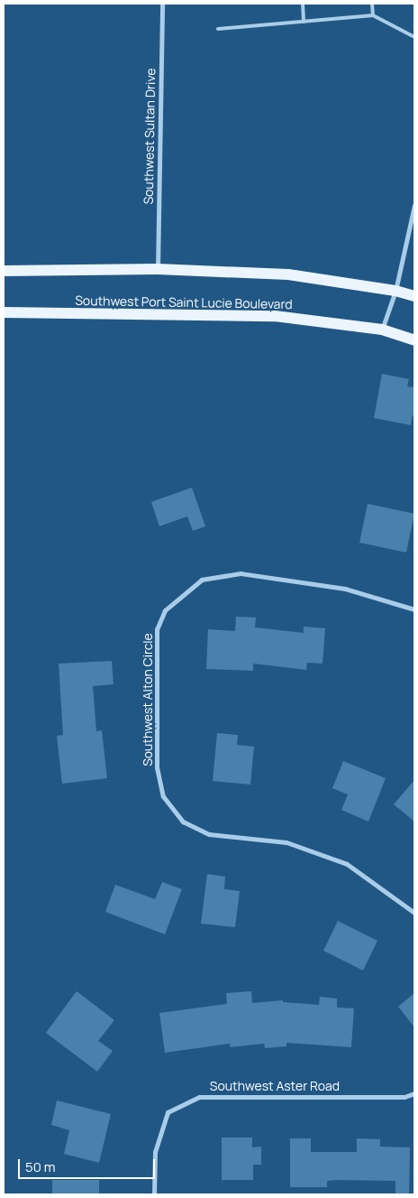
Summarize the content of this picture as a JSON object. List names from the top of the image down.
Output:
{
  "streets": {
    "main road": ["Southwest Port Saint Lucie Boulevard"],
    "street": ["Southwest Sultan Drive", "Southwest Alton Circle", "Southwest Aster Road"]
  },
  "scale_bar": "50 m"
}
